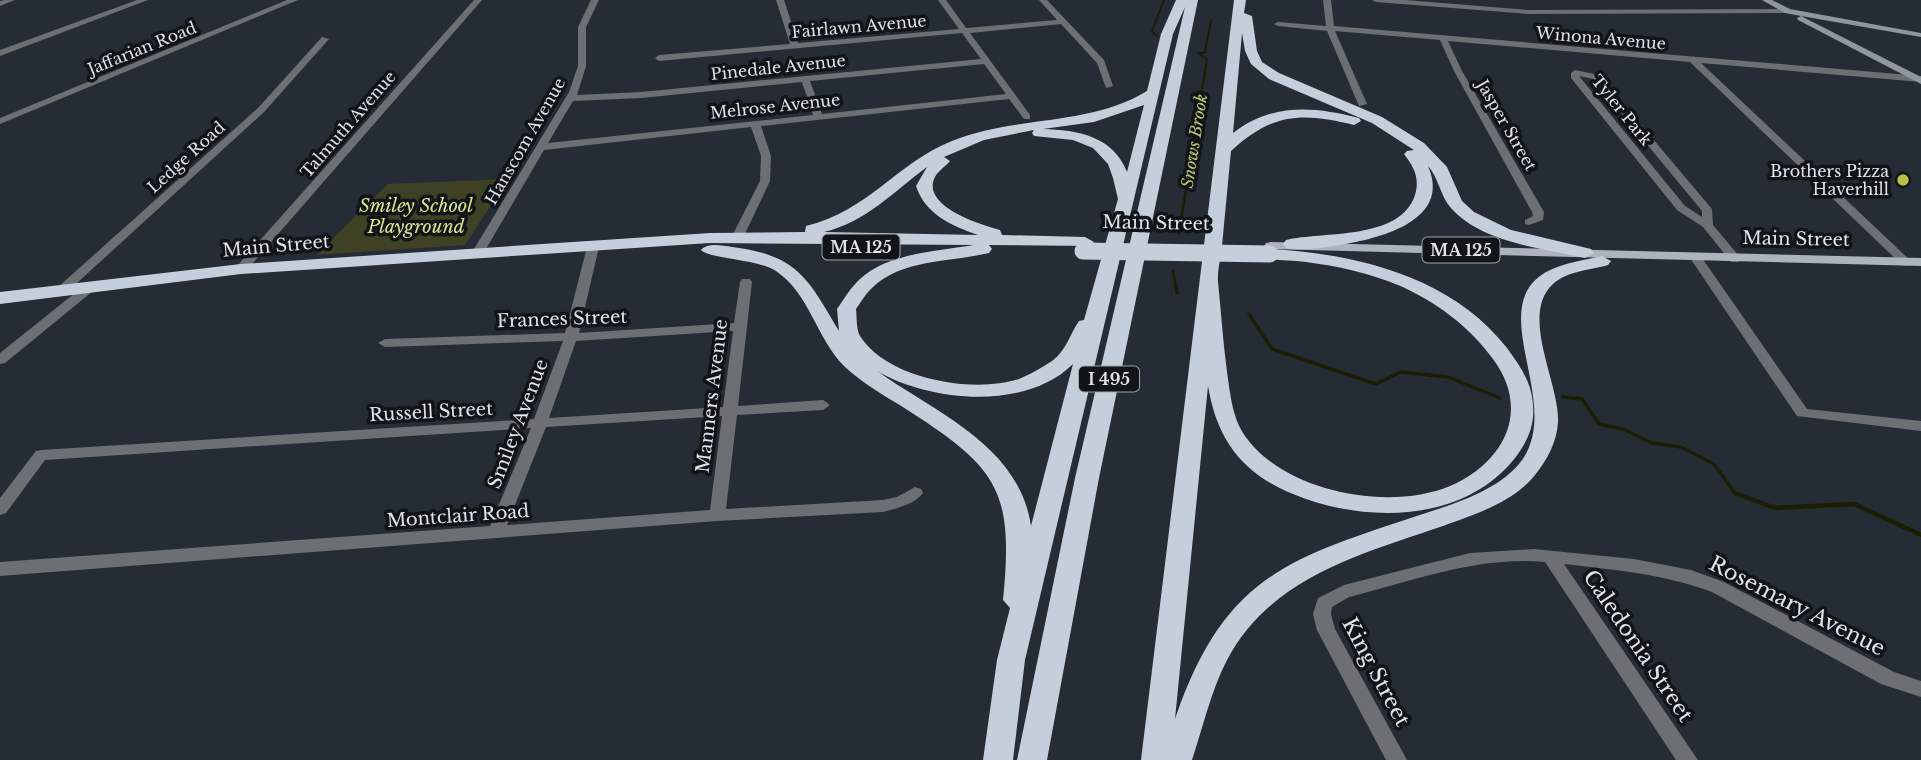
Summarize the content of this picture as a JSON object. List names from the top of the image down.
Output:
{
  "streets": {
    "highway": ["Main Street", "MA 125", "I 495"],
    "street": [
      "Fairlawn Avenue",
      "Winona Avenue",
      "Jaffarian Road",
      "Pinedale Avenue",
      "Melrose Avenue",
      "Tyler Park",
      "Talmuth Avenue",
      "Jasper Street",
      "Hanscom Avenue",
      "Ledge Road",
      "Frances Street",
      "Manners Avenue",
      "Russell Street",
      "Smiley Avenue",
      "Montclair Road",
      "Rosemary Avenue",
      "Caledonia Street",
      "King Street"
    ]
  },
  "crossings": [
    ["Winona Avenue", "Jasper Street"],
    ["Pinedale Avenue", "Hanscom Avenue"],
    ["Melrose Avenue", "Hanscom Avenue"],
    ["Tyler Park", "Main Street"],
    ["Talmuth Avenue", "Main Street"],
    ["Hanscom Avenue", "Main Street"],
    ["Ledge Road", "Main Street"],
    ["Main Street", "Smiley Avenue"],
    ["Frances Street", "Manners Avenue"],
    ["Frances Street", "Smiley Avenue"],
    ["Manners Avenue", "Russell Street"],
    ["Manners Avenue", "Montclair Road"],
    ["Russell Street", "Smiley Avenue"],
    ["Smiley Avenue", "Montclair Road"],
    ["Rosemary Avenue", "Caledonia Street"],
    ["Rosemary Avenue", "King Street"]
  ],
  "water": ["Snows Brook"],
  "parks": ["Smiley School Playground"],
  "places": ["Brothers Pizza Haverhill"]
}
